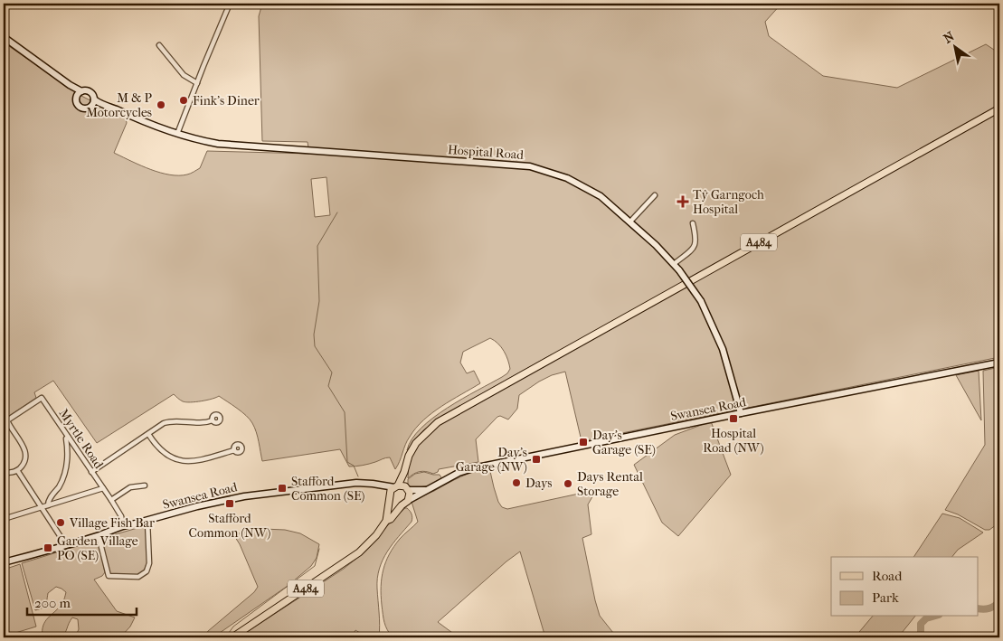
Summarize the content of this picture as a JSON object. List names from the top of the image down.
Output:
{
  "streets": {
    "main road": ["Hospital Road", "A484", "Swansea Road"],
    "street": ["Myrtle Road"]
  },
  "crossings": [
    ["Hospital Road", "Swansea Road"],
    ["A484", "Swansea Road"],
    ["Swansea Road", "Myrtle Road"]
  ],
  "places": {
    "other": [
      "Fink's Diner",
      "M & P Motorcycles",
      "Days",
      "Days Rental Storage",
      "Village Fish Bar"
    ],
    "health": ["Tŷ Garngoch Hospital"],
    "transit": [
      "Hospital Road (NW)",
      "Day's Garage (SE)",
      "Day's Garage (NW)",
      "Stafford Common (SE)",
      "Stafford Common (NW)",
      "Garden Village PO (SE)"
    ]
  },
  "legend": ["Road", "Park"],
  "scale_bar": "200 m",
  "north": "top left"
}
